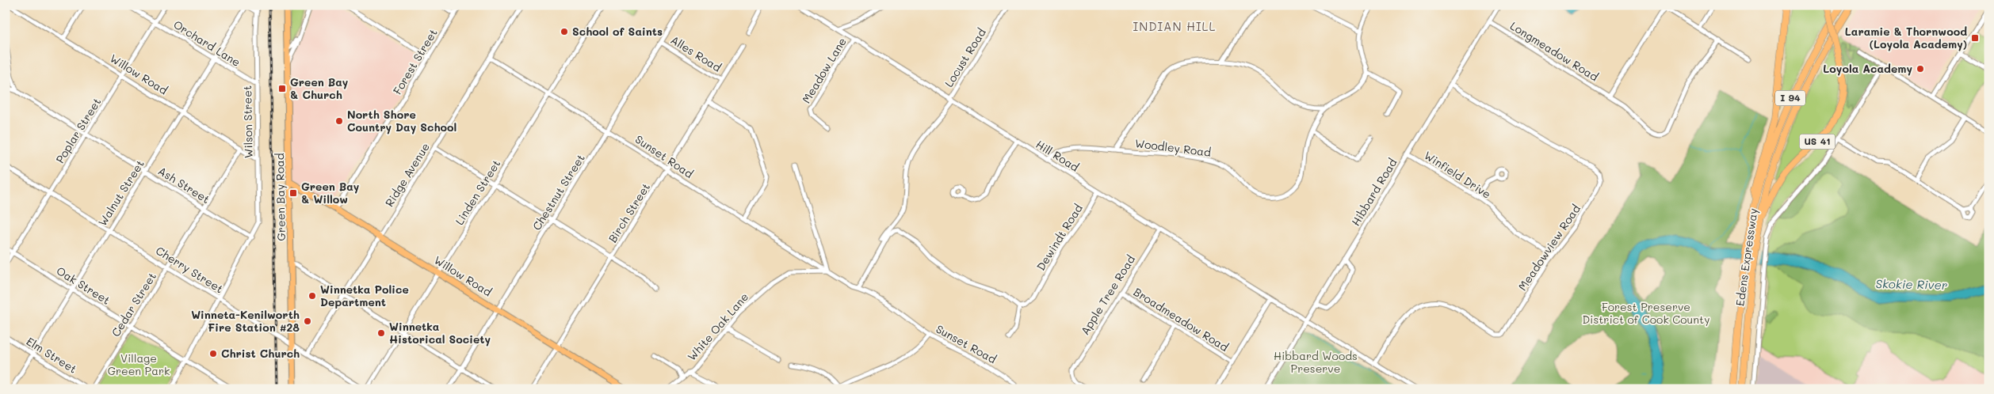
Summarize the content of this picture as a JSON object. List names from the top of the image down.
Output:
{
  "streets": {
    "highway": ["I 94", "US 41", "Edens Expressway"],
    "main road": ["Willow Road", "Green Bay Road"],
    "street": [
      "Orchard Lane",
      "Longmeadow Road",
      "Alles Road",
      "Locust Road",
      "Forest Street",
      "Meadow Lane",
      "Wilson Street",
      "Poplar Street",
      "Woodley Road",
      "Hill Road",
      "Sunset Road",
      "Ridge Avenue",
      "Winfield Drive",
      "Ash Street",
      "Linden Street",
      "Chestnut Street",
      "Hibbard Road",
      "Walnut Street",
      "Birch Street",
      "Dewindt Road",
      "Meadowview Road",
      "Cherry Street",
      "Oak Street",
      "Apple Tree Road",
      "Cedar Street",
      "Broadmeadow Road",
      "White Oak Lane",
      "Elm Street"
    ]
  },
  "crossings": [
    ["Orchard Lane", "Wilson Street"],
    ["Orchard Lane", "Poplar Street"],
    ["Orchard Lane", "Walnut Street"],
    ["Longmeadow Road", "Hibbard Road"],
    ["Alles Road", "Chestnut Street"],
    ["Alles Road", "Birch Street"],
    ["Locust Road", "Hill Road"],
    ["Forest Street", "Willow Road"],
    ["Meadow Lane", "Hill Road"],
    ["Willow Road", "Wilson Street"],
    ["Willow Road", "Poplar Street"],
    ["Willow Road", "Ridge Avenue"],
    ["Willow Road", "Linden Street"],
    ["Willow Road", "Chestnut Street"],
    ["Willow Road", "Walnut Street"],
    ["Willow Road", "Green Bay Road"],
    ["Willow Road", "Birch Street"],
    ["Willow Road", "Cedar Street"],
    ["Wilson Street", "Ash Street"],
    ["Wilson Street", "Cherry Street"],
    ["Wilson Street", "Oak Street"],
    ["Poplar Street", "Ash Street"],
    ["Poplar Street", "Cherry Street"],
    ["Poplar Street", "Oak Street"],
    ["US 41", "Edens Expressway"],
    ["Woodley Road", "Hill Road"],
    ["Hill Road", "Hibbard Road"],
    ["Hill Road", "Dewindt Road"],
    ["Hill Road", "Meadowview Road"],
    ["Hill Road", "Apple Tree Road"],
    ["Sunset Road", "Ridge Avenue"],
    ["Sunset Road", "Linden Street"],
    ["Sunset Road", "Chestnut Street"],
    ["Sunset Road", "Birch Street"],
    ["Sunset Road", "White Oak Lane"],
    ["Ridge Avenue", "Cherry Street"],
    ["Winfield Drive", "Hibbard Road"],
    ["Winfield Drive", "Meadowview Road"],
    ["Ash Street", "Walnut Street"],
    ["Ash Street", "Cedar Street"],
    ["Linden Street", "Cherry Street"],
    ["Hibbard Road", "Meadowview Road"],
    ["Walnut Street", "Cherry Street"],
    ["Walnut Street", "Oak Street"],
    ["Walnut Street", "Elm Street"],
    ["Green Bay Road", "Cherry Street"],
    ["Cherry Street", "Cedar Street"],
    ["Oak Street", "Cedar Street"],
    ["Apple Tree Road", "Broadmeadow Road"]
  ],
  "districts": ["INDIAN HILL"],
  "water": ["Skokie River"],
  "parks": ["Forest Preserve District of Cook County", "Hibbard Woods Preserve", "Village Green Park"],
  "places": {
    "other": [
      "School of Saints",
      "Loyola Academy",
      "North Shore Country Day School",
      "Winnetka Police Department",
      "Winneta-Kenilworth Fire Station #28",
      "Winnetka Historical Society",
      "Christ Church"
    ],
    "transit": ["Laramie & Thornwood (Loyola Academy)", "Green Bay & Church", "Green Bay & Willow"]
  }
}
